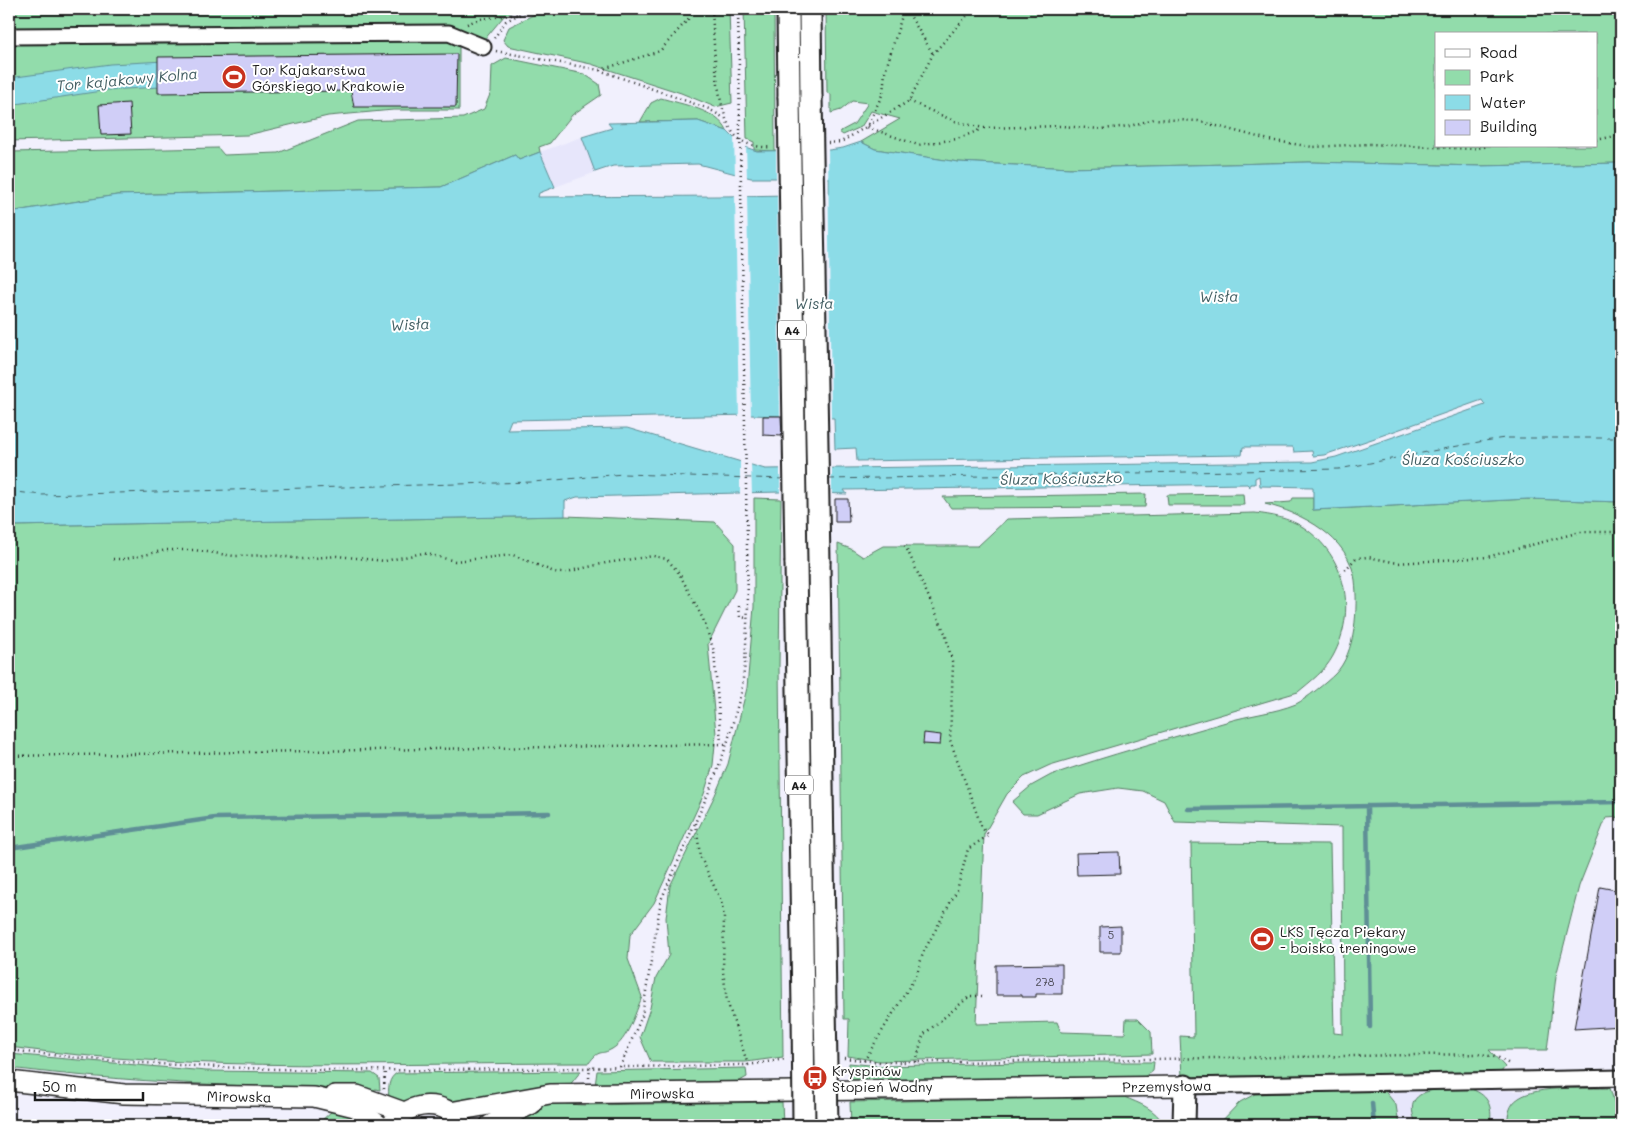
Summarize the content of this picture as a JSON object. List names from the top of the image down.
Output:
{
  "streets": {
    "highway": ["A4"],
    "main road": ["Przemysłowa", "Mirowska"]
  },
  "crossings": [
    ["Przemysłowa", "Mirowska"]
  ],
  "water": ["Tor kajakowy Kolna", "Wisła", "Śluza Kościuszko"],
  "places": {
    "sports": ["Tor Kajakarstwa Górskiego w Krakowie", "LKS Tęcza Piekary - boisko treningowe"],
    "bus stop": ["Kryspinów Stopień Wodny"]
  },
  "house_numbers": ["5", "278"],
  "legend": [
    "Road",
    "Park",
    "Water",
    "Building"
  ],
  "scale_bar": "50 m"
}
